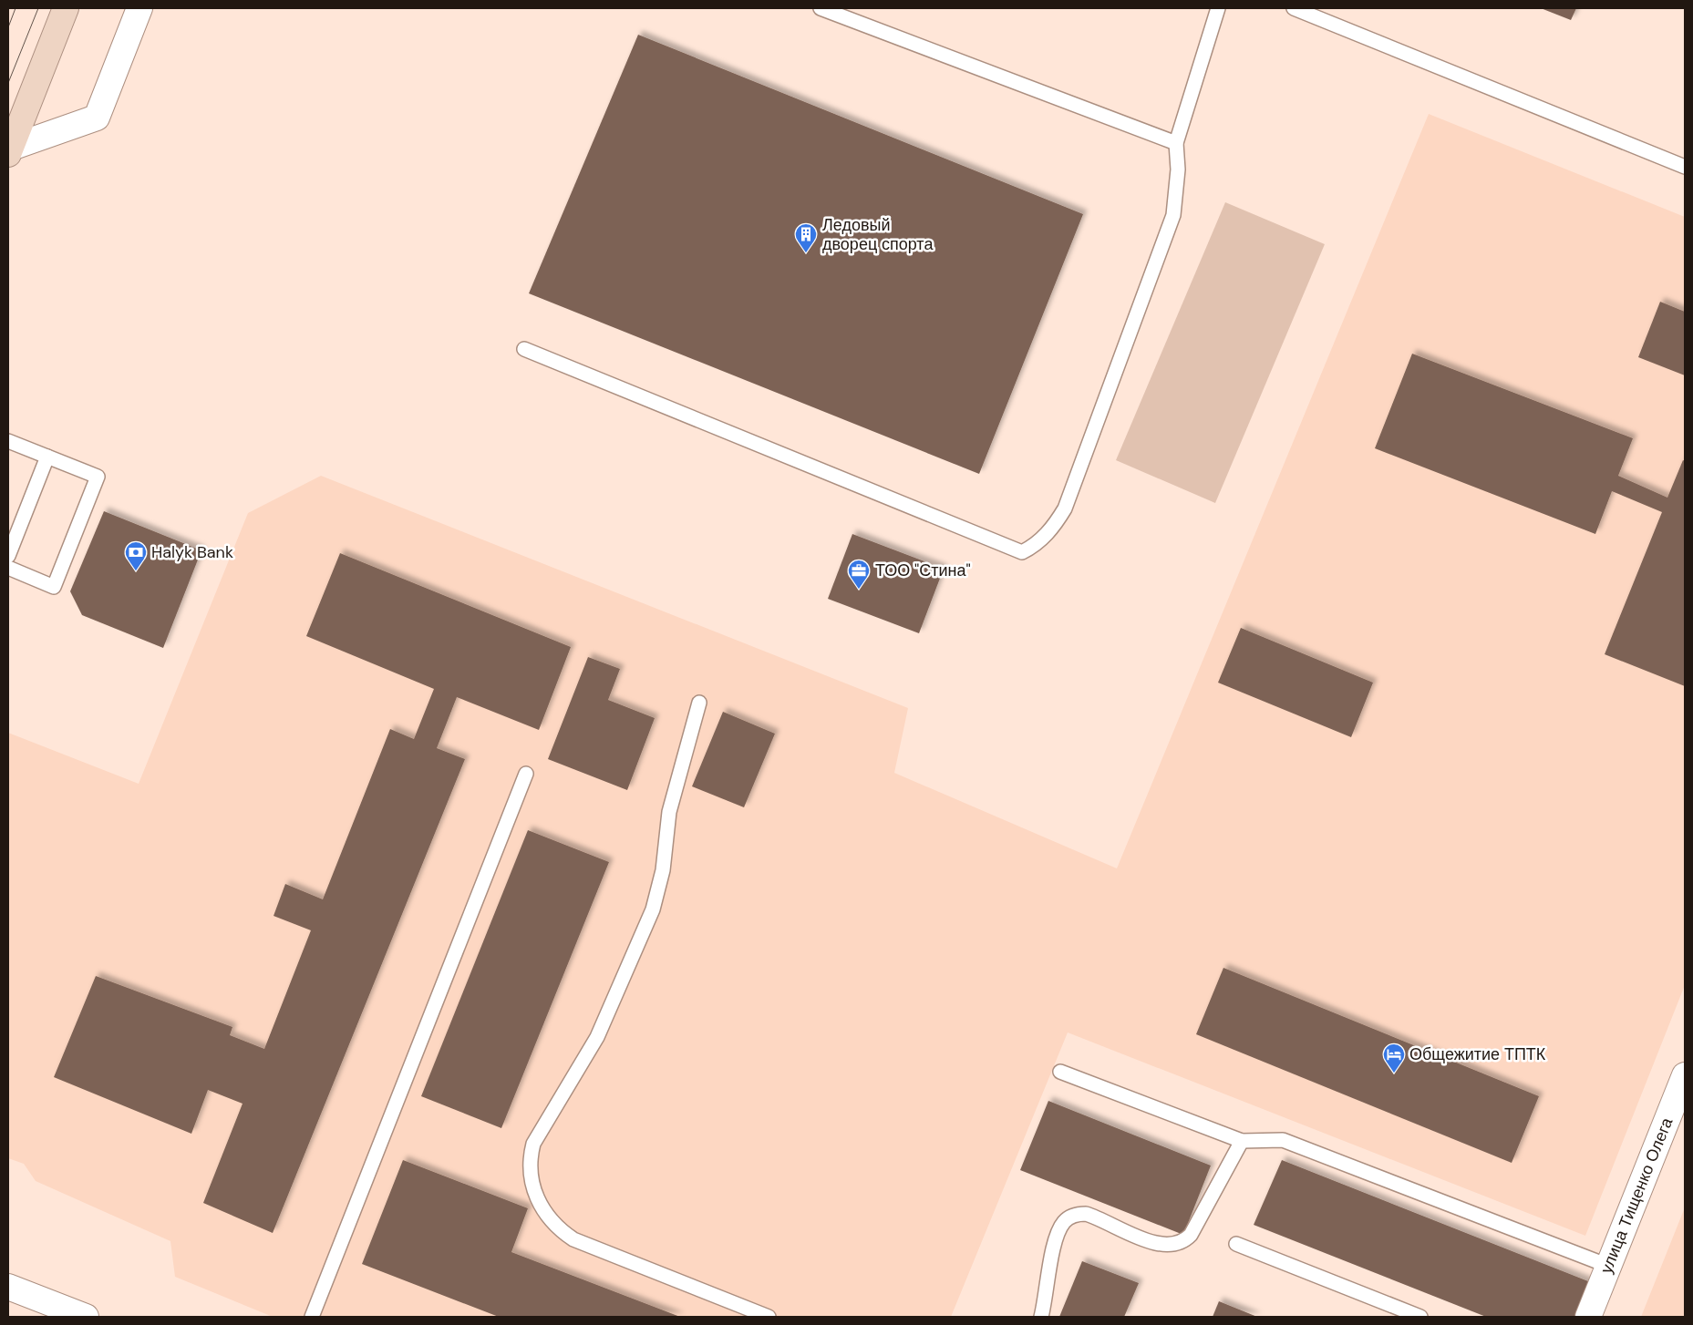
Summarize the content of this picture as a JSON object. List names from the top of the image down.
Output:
{
  "streets": {
    "street": ["улица Тищенко Олега"]
  },
  "places": {
    "building": ["Ледовый дворец спорта"],
    "bank": ["Halyk Bank"],
    "office": ["ТОО \"Стина\""],
    "hotel": ["Общежитие ТПТК"]
  }
}
